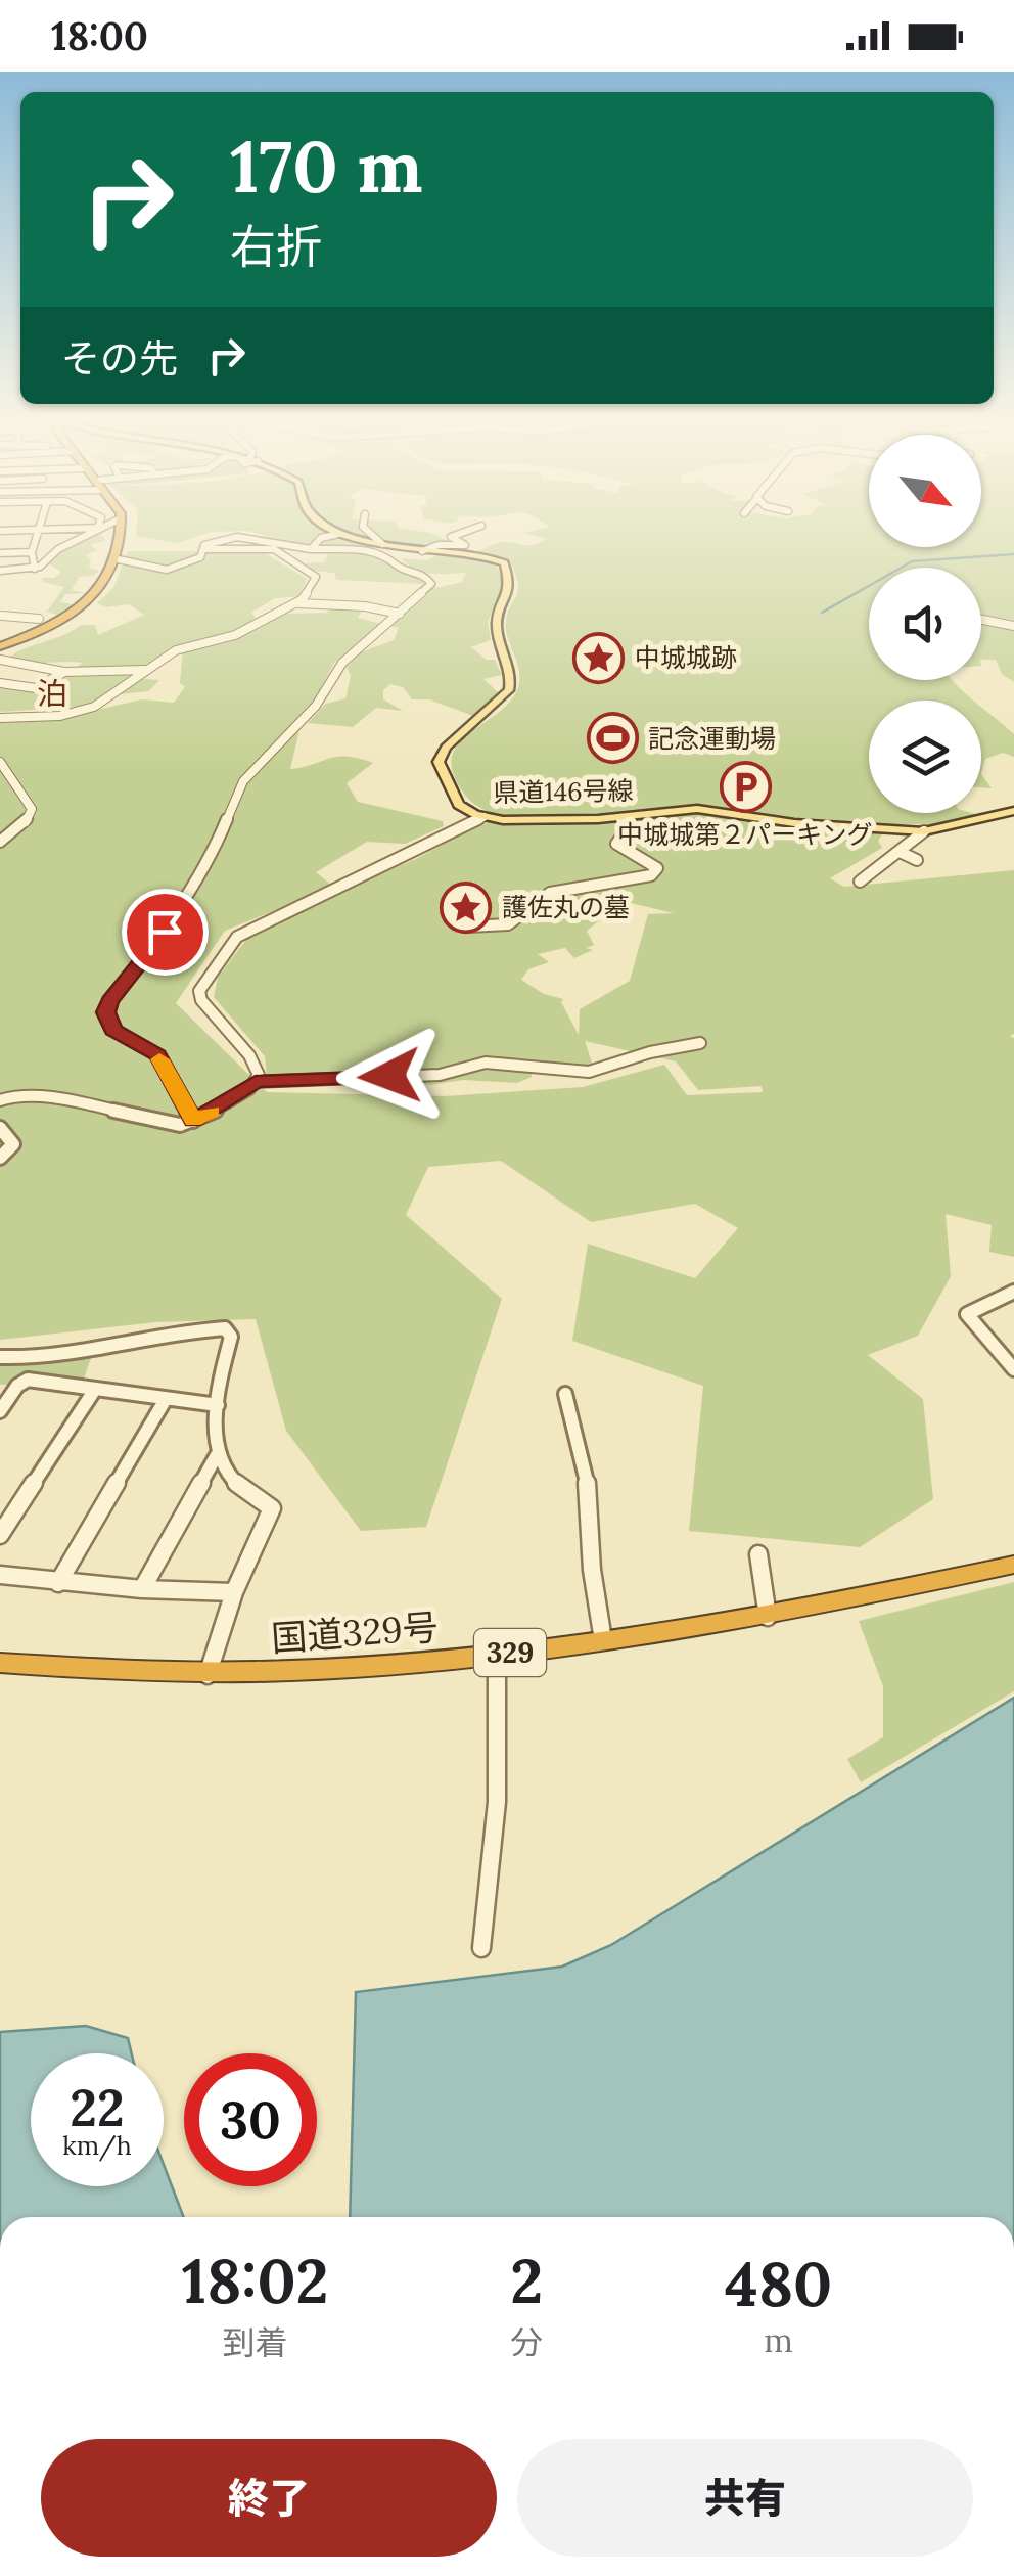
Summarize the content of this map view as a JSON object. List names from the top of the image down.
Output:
{
  "streets": {
    "highway": ["国道329号", "329"],
    "main road": ["県道146号線"]
  },
  "districts": ["泊"],
  "places": {
    "place": ["中城城跡", "護佐丸の墓"],
    "sports": ["記念運動場"],
    "parking": ["中城城第２パーキング"]
  },
  "north": "bottom right",
  "page": {
    "status": "18:00",
    "turn": ["170 m", "右折"],
    "then": "その先",
    "speed": "22 km/h",
    "limit": "30",
    "eta": [
      "18:02",
      "到着",
      "2",
      "分",
      "480",
      "m"
    ],
    "buttons": ["終了", "共有"]
  }
}
